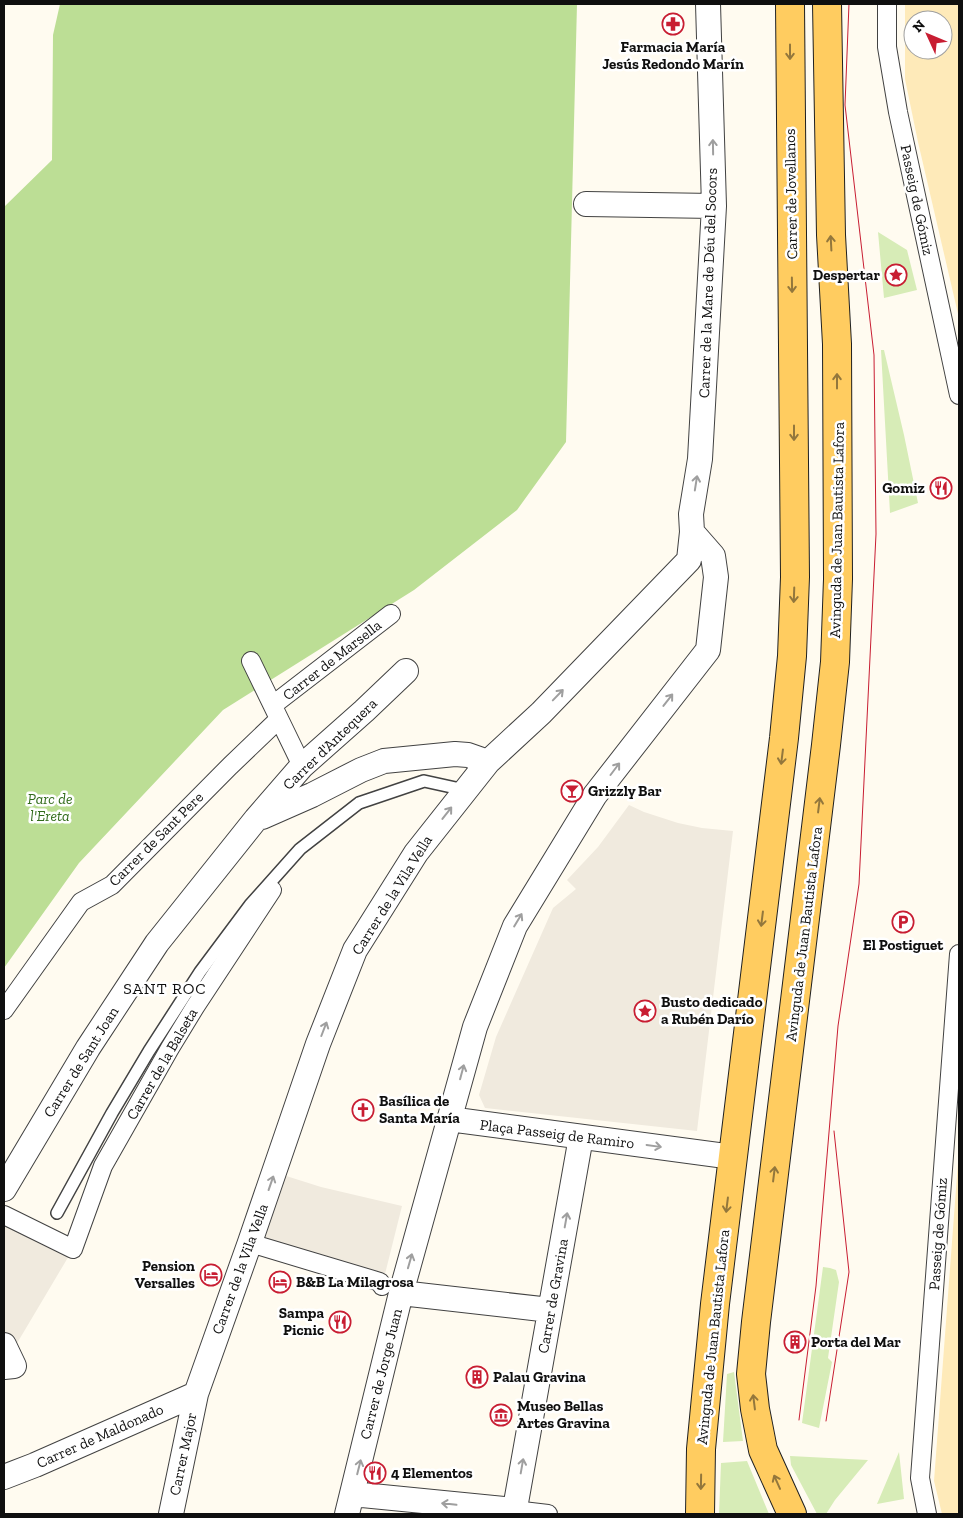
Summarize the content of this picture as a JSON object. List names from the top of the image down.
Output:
{
  "streets": {
    "main road": ["Carrer de Jovellanos", "Avinguda de Juan Bautista Lafora"],
    "street": [
      "Passeig de Gómiz",
      "Carrer de la Mare de Déu del Socors",
      "Carrer de Marsella",
      "Carrer d'Antequera",
      "Carrer de Sant Pere",
      "Carrer de la Vila Vella",
      "Carrer de Sant Joan",
      "Carrer de la Balseta",
      "Plaça Passeig de Ramiro",
      "Carrer de Gravina",
      "Carrer de Jorge Juan",
      "Carrer de Maldonado",
      "Carrer Major"
    ]
  },
  "crossings": [
    ["Carrer de Jovellanos", "Avinguda de Juan Bautista Lafora"],
    ["Carrer de la Mare de Déu del Socors", "Carrer de la Vila Vella"],
    ["Avinguda de Juan Bautista Lafora", "Plaça Passeig de Ramiro"],
    ["Carrer de Marsella", "Carrer de Sant Pere"],
    ["Carrer d'Antequera", "Carrer de Sant Joan"],
    ["Carrer de la Vila Vella", "Carrer de Maldonado"],
    ["Carrer de la Vila Vella", "Carrer Major"],
    ["Plaça Passeig de Ramiro", "Carrer de Gravina"],
    ["Plaça Passeig de Ramiro", "Carrer de Jorge Juan"],
    ["Carrer de Maldonado", "Carrer Major"]
  ],
  "one_way": [
    "Carrer de Jovellanos",
    "Carrer de la Mare de Déu del Socors",
    "Plaça Passeig de Ramiro",
    "Carrer de Gravina",
    "Carrer de Jorge Juan"
  ],
  "districts": ["SANT ROC"],
  "parks": ["Parc de l'Ereta"],
  "places": {
    "pharmacy": ["Farmacia María Jesús Redondo Marín"],
    "place": ["Despertar", "Busto dedicado a Rubén Darío"],
    "restaurant": ["Gomiz", "Sampa Picnic", "4 Elementos"],
    "bar": ["Grizzly Bar"],
    "parking": ["El Postiguet"],
    "church": ["Basílica de Santa María"],
    "hotel": ["Pension Versalles", "B&B La Milagrosa"],
    "building": ["Porta del Mar", "Palau Gravina"],
    "museum": ["Museo Bellas Artes Gravina"]
  },
  "north": "top left"
}
